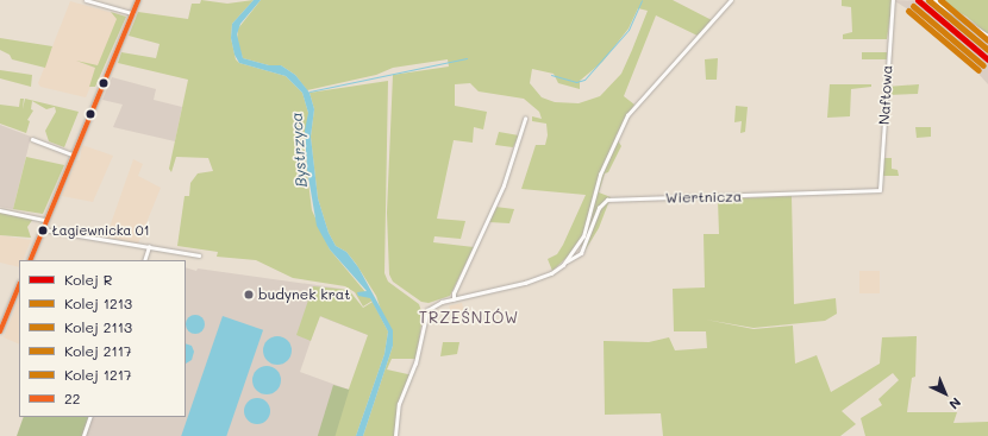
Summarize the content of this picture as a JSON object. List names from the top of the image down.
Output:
{
  "streets": {
    "street": ["Naftowa", "Wiertnicza"]
  },
  "crossings": [
    ["Naftowa", "Wiertnicza"]
  ],
  "districts": ["TRZEŚNIÓW"],
  "water": ["Bystrzyca"],
  "places": ["Łagiewnicka 01", "budynek krat"],
  "lines": [
    "rail line R",
    "rail line 2113",
    "rail line 1217",
    "transit line 22",
    "rail line 1213",
    "rail line 2117"
  ],
  "legend": [
    "Kolej R",
    "Kolej 1213",
    "Kolej 2113",
    "Kolej 2117",
    "Kolej 1217",
    "22"
  ],
  "north": "bottom right"
}
